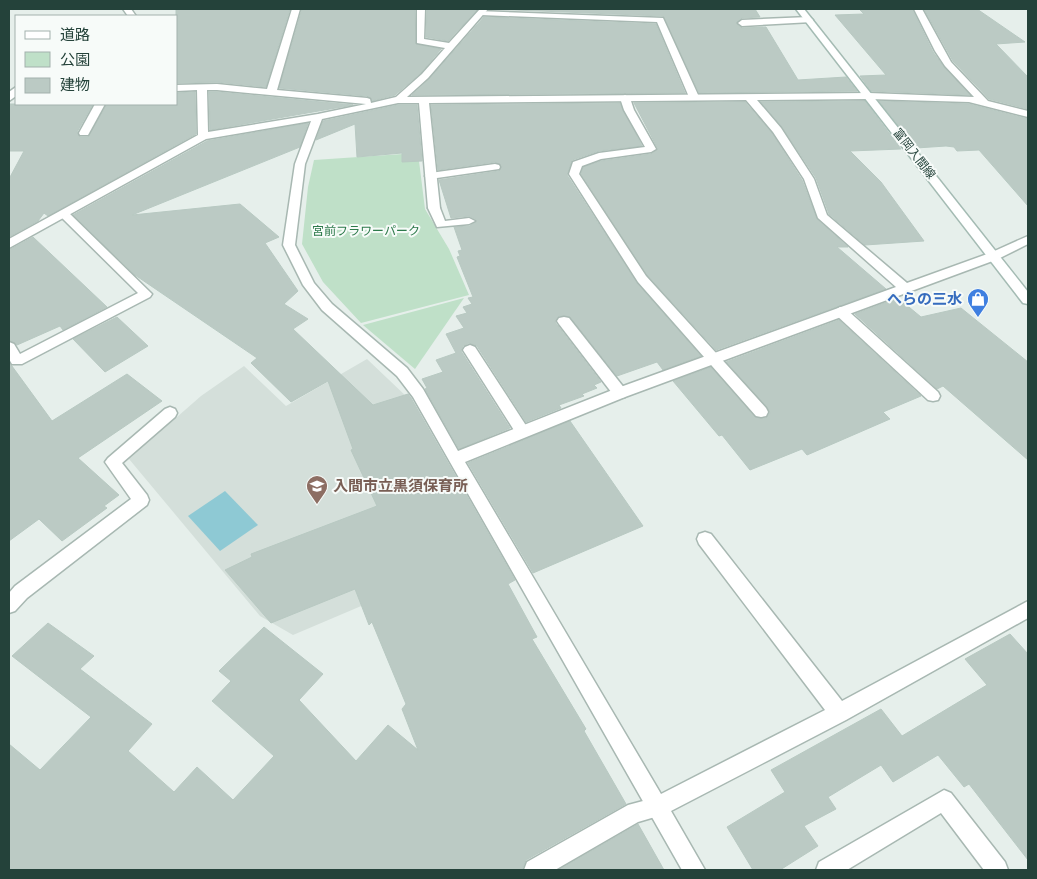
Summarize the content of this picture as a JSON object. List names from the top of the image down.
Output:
{
  "streets": {
    "street": ["富岡入間線"]
  },
  "parks": ["宮前フラワーパーク"],
  "places": {
    "shop": ["へらの三水"],
    "school or university": ["入間市立黒須保育所"]
  },
  "legend": ["道路", "公園", "建物"]
}
